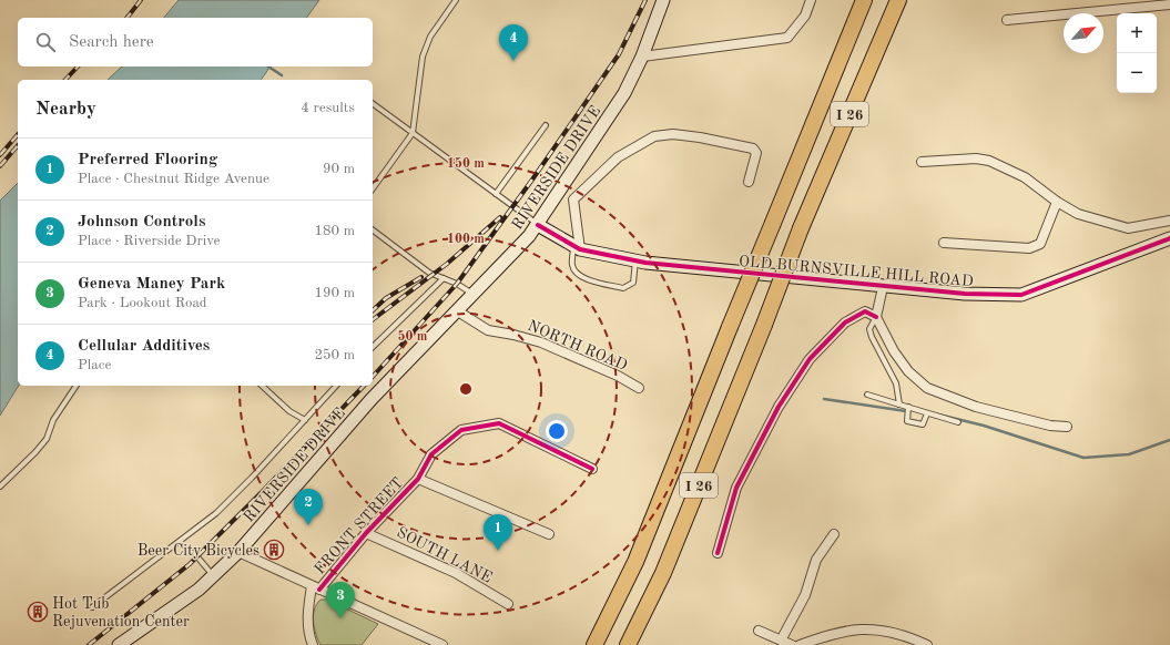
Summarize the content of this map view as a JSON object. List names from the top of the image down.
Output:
{
  "streets": {
    "highway": ["I 26"],
    "main road": ["RIVERSIDE DRIVE", "OLD BURNSVILLE HILL ROAD"],
    "street": ["NORTH ROAD", "FRONT STREET", "SOUTH LANE"]
  },
  "crossings": [
    ["RIVERSIDE DRIVE", "OLD BURNSVILLE HILL ROAD"],
    ["RIVERSIDE DRIVE", "NORTH ROAD"],
    ["FRONT STREET", "SOUTH LANE"]
  ],
  "places": {
    "building": ["Beer City Bicycles", "Hot Tub Rejuvenation Center"]
  },
  "north": "top right",
  "page": {
    "map_buttons": ["+", "−"],
    "search": "Search here",
    "pins": [
      "4",
      "2",
      "1",
      "3"
    ],
    "heading": ["Nearby", "4 results"],
    "list": [
      {
        "mark": "1",
        "name": "Preferred Flooring",
        "note": "Place · Chestnut Ridge Avenue",
        "value": "90 m"
      },
      {
        "mark": "2",
        "name": "Johnson Controls",
        "note": "Place · Riverside Drive",
        "value": "180 m"
      },
      {
        "mark": "3",
        "name": "Geneva Maney Park",
        "note": "Park · Lookout Road",
        "value": "190 m"
      },
      {
        "mark": "4",
        "name": "Cellular Additives",
        "note": "Place",
        "value": "250 m"
      }
    ]
  },
  "rings": ["150 m", "100 m", "50 m"]
}
